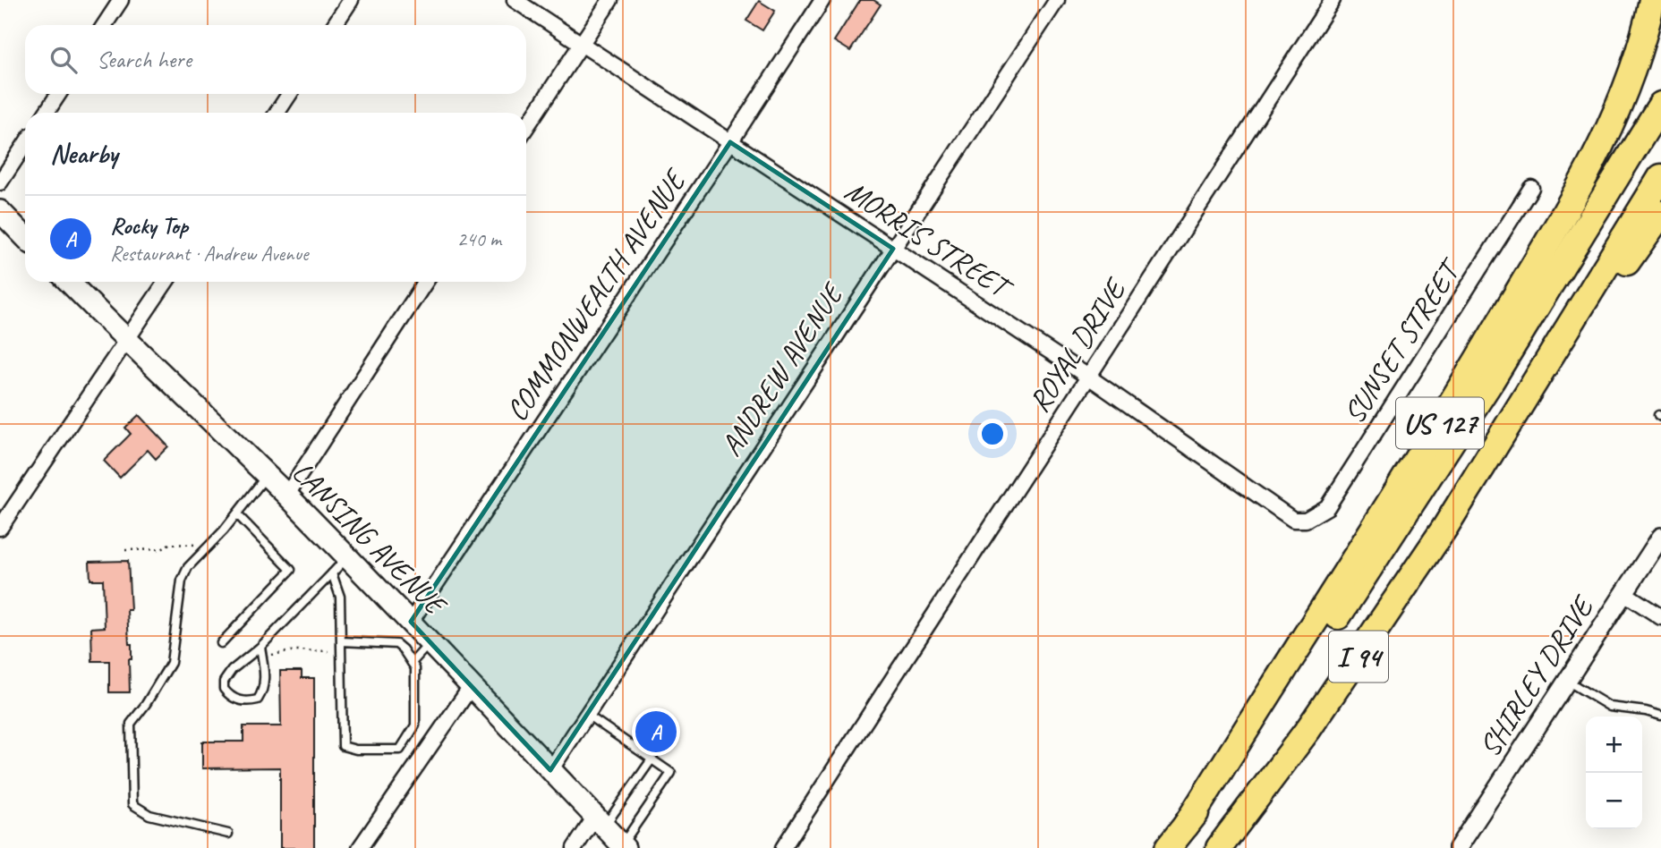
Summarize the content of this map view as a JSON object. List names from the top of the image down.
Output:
{
  "streets": {
    "highway": ["US 127", "I 94"],
    "main road": ["LANSING AVENUE"],
    "street": [
      "MORRIS STREET",
      "COMMONWEALTH AVENUE",
      "SUNSET STREET",
      "ROYAL DRIVE",
      "ANDREW AVENUE",
      "SHIRLEY DRIVE"
    ]
  },
  "crossings": [
    ["MORRIS STREET", "COMMONWEALTH AVENUE"],
    ["MORRIS STREET", "SUNSET STREET"],
    ["MORRIS STREET", "ROYAL DRIVE"],
    ["MORRIS STREET", "ANDREW AVENUE"],
    ["COMMONWEALTH AVENUE", "LANSING AVENUE"],
    ["ANDREW AVENUE", "LANSING AVENUE"],
    ["US 127", "I 94"]
  ],
  "page": {
    "search": "Search here",
    "heading": "Nearby",
    "list": [
      {
        "mark": "A",
        "name": "Rocky Top",
        "note": "Restaurant · Andrew Avenue",
        "value": "240 m"
      }
    ],
    "pins": "A",
    "map_buttons": ["+", "−"]
  }
}
